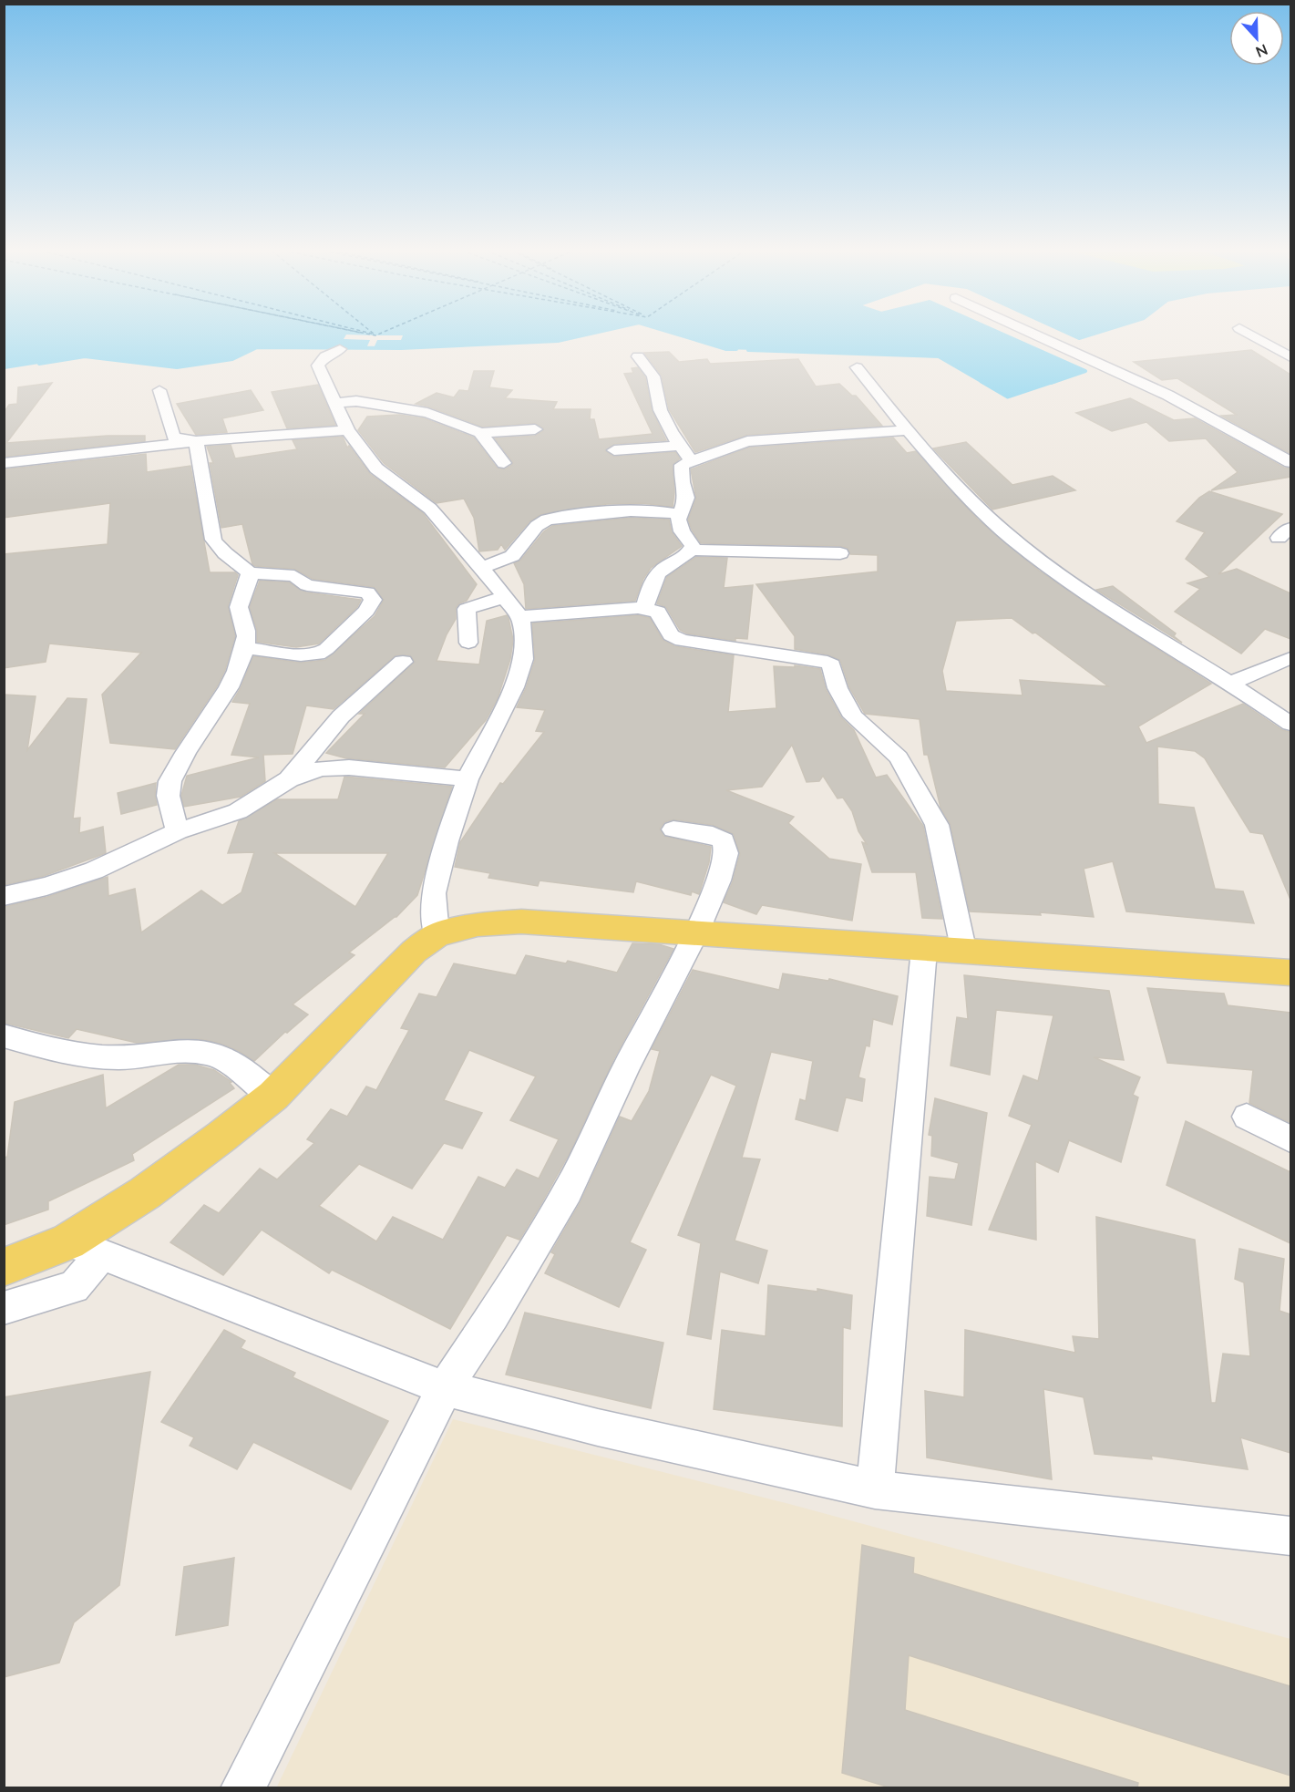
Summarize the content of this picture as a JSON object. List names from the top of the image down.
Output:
{
  "north": "bottom"
}
